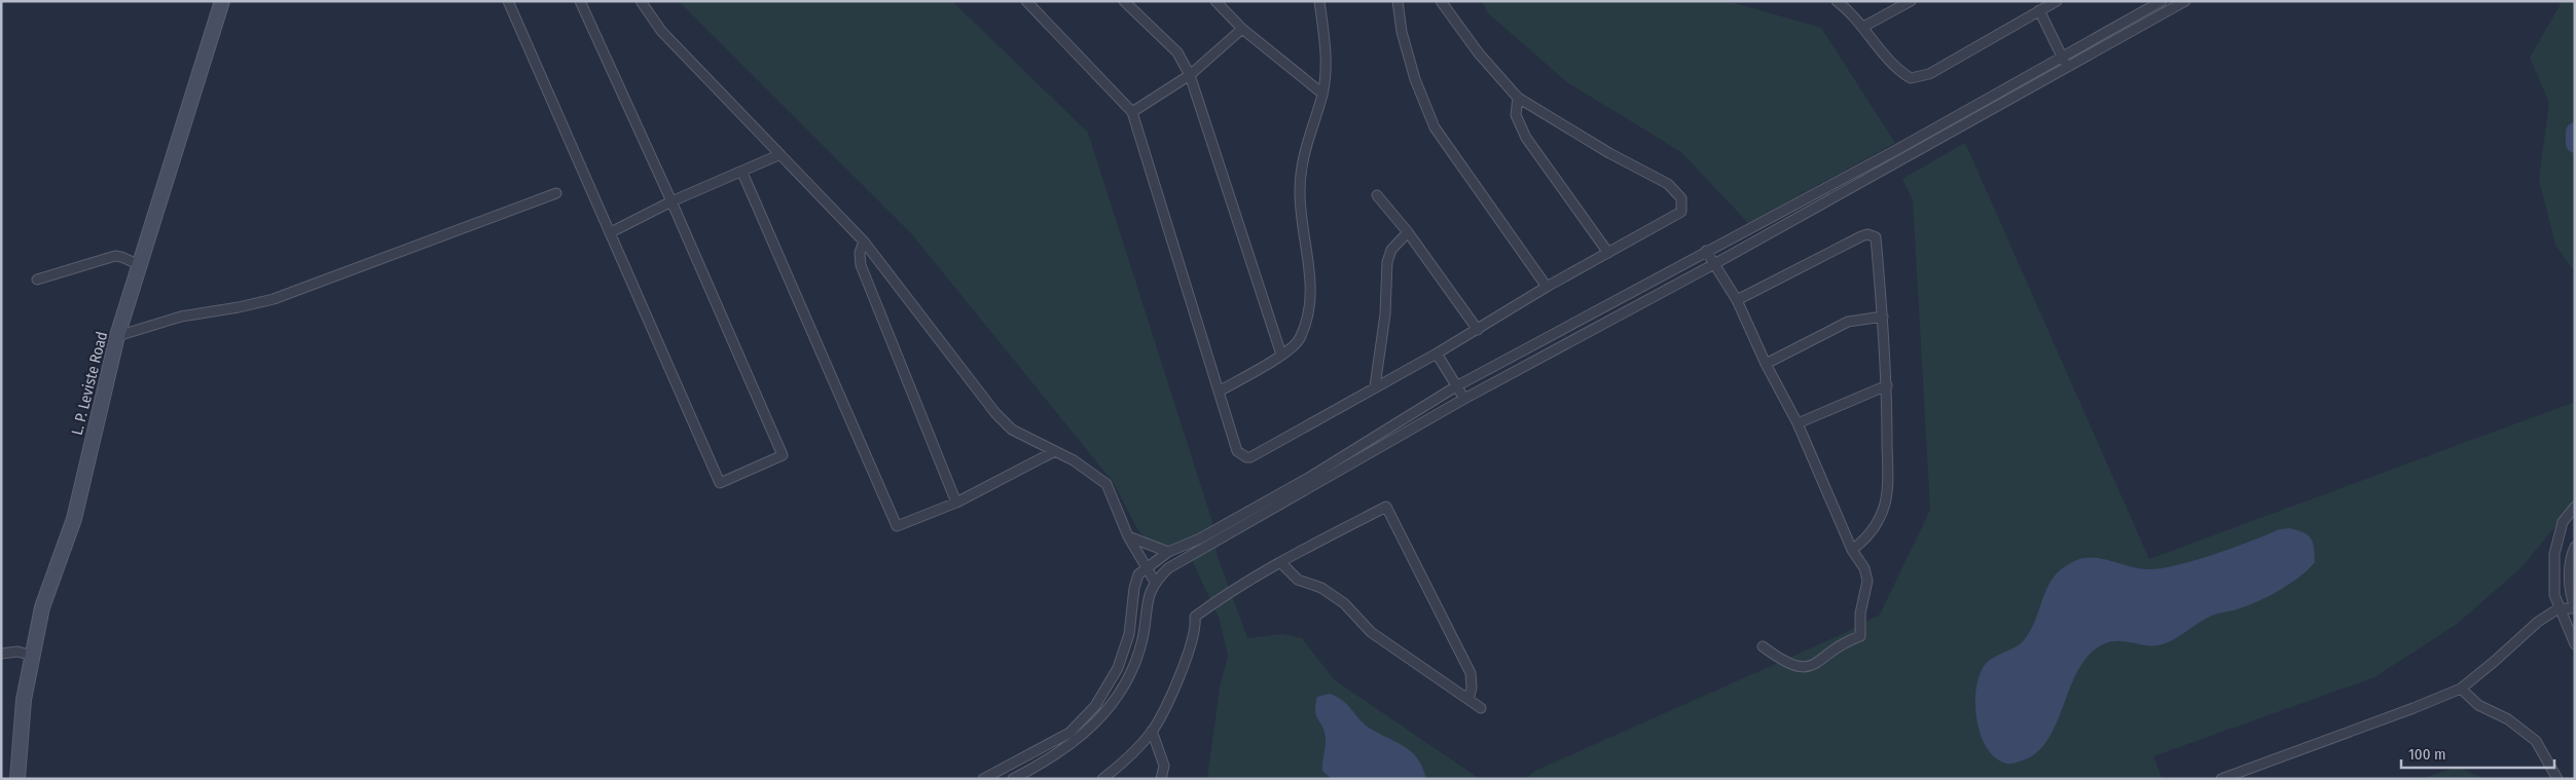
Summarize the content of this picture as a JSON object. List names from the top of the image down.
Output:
{
  "streets": {
    "main road": ["L. P. Leviste Road"]
  },
  "scale_bar": "100 m"
}
